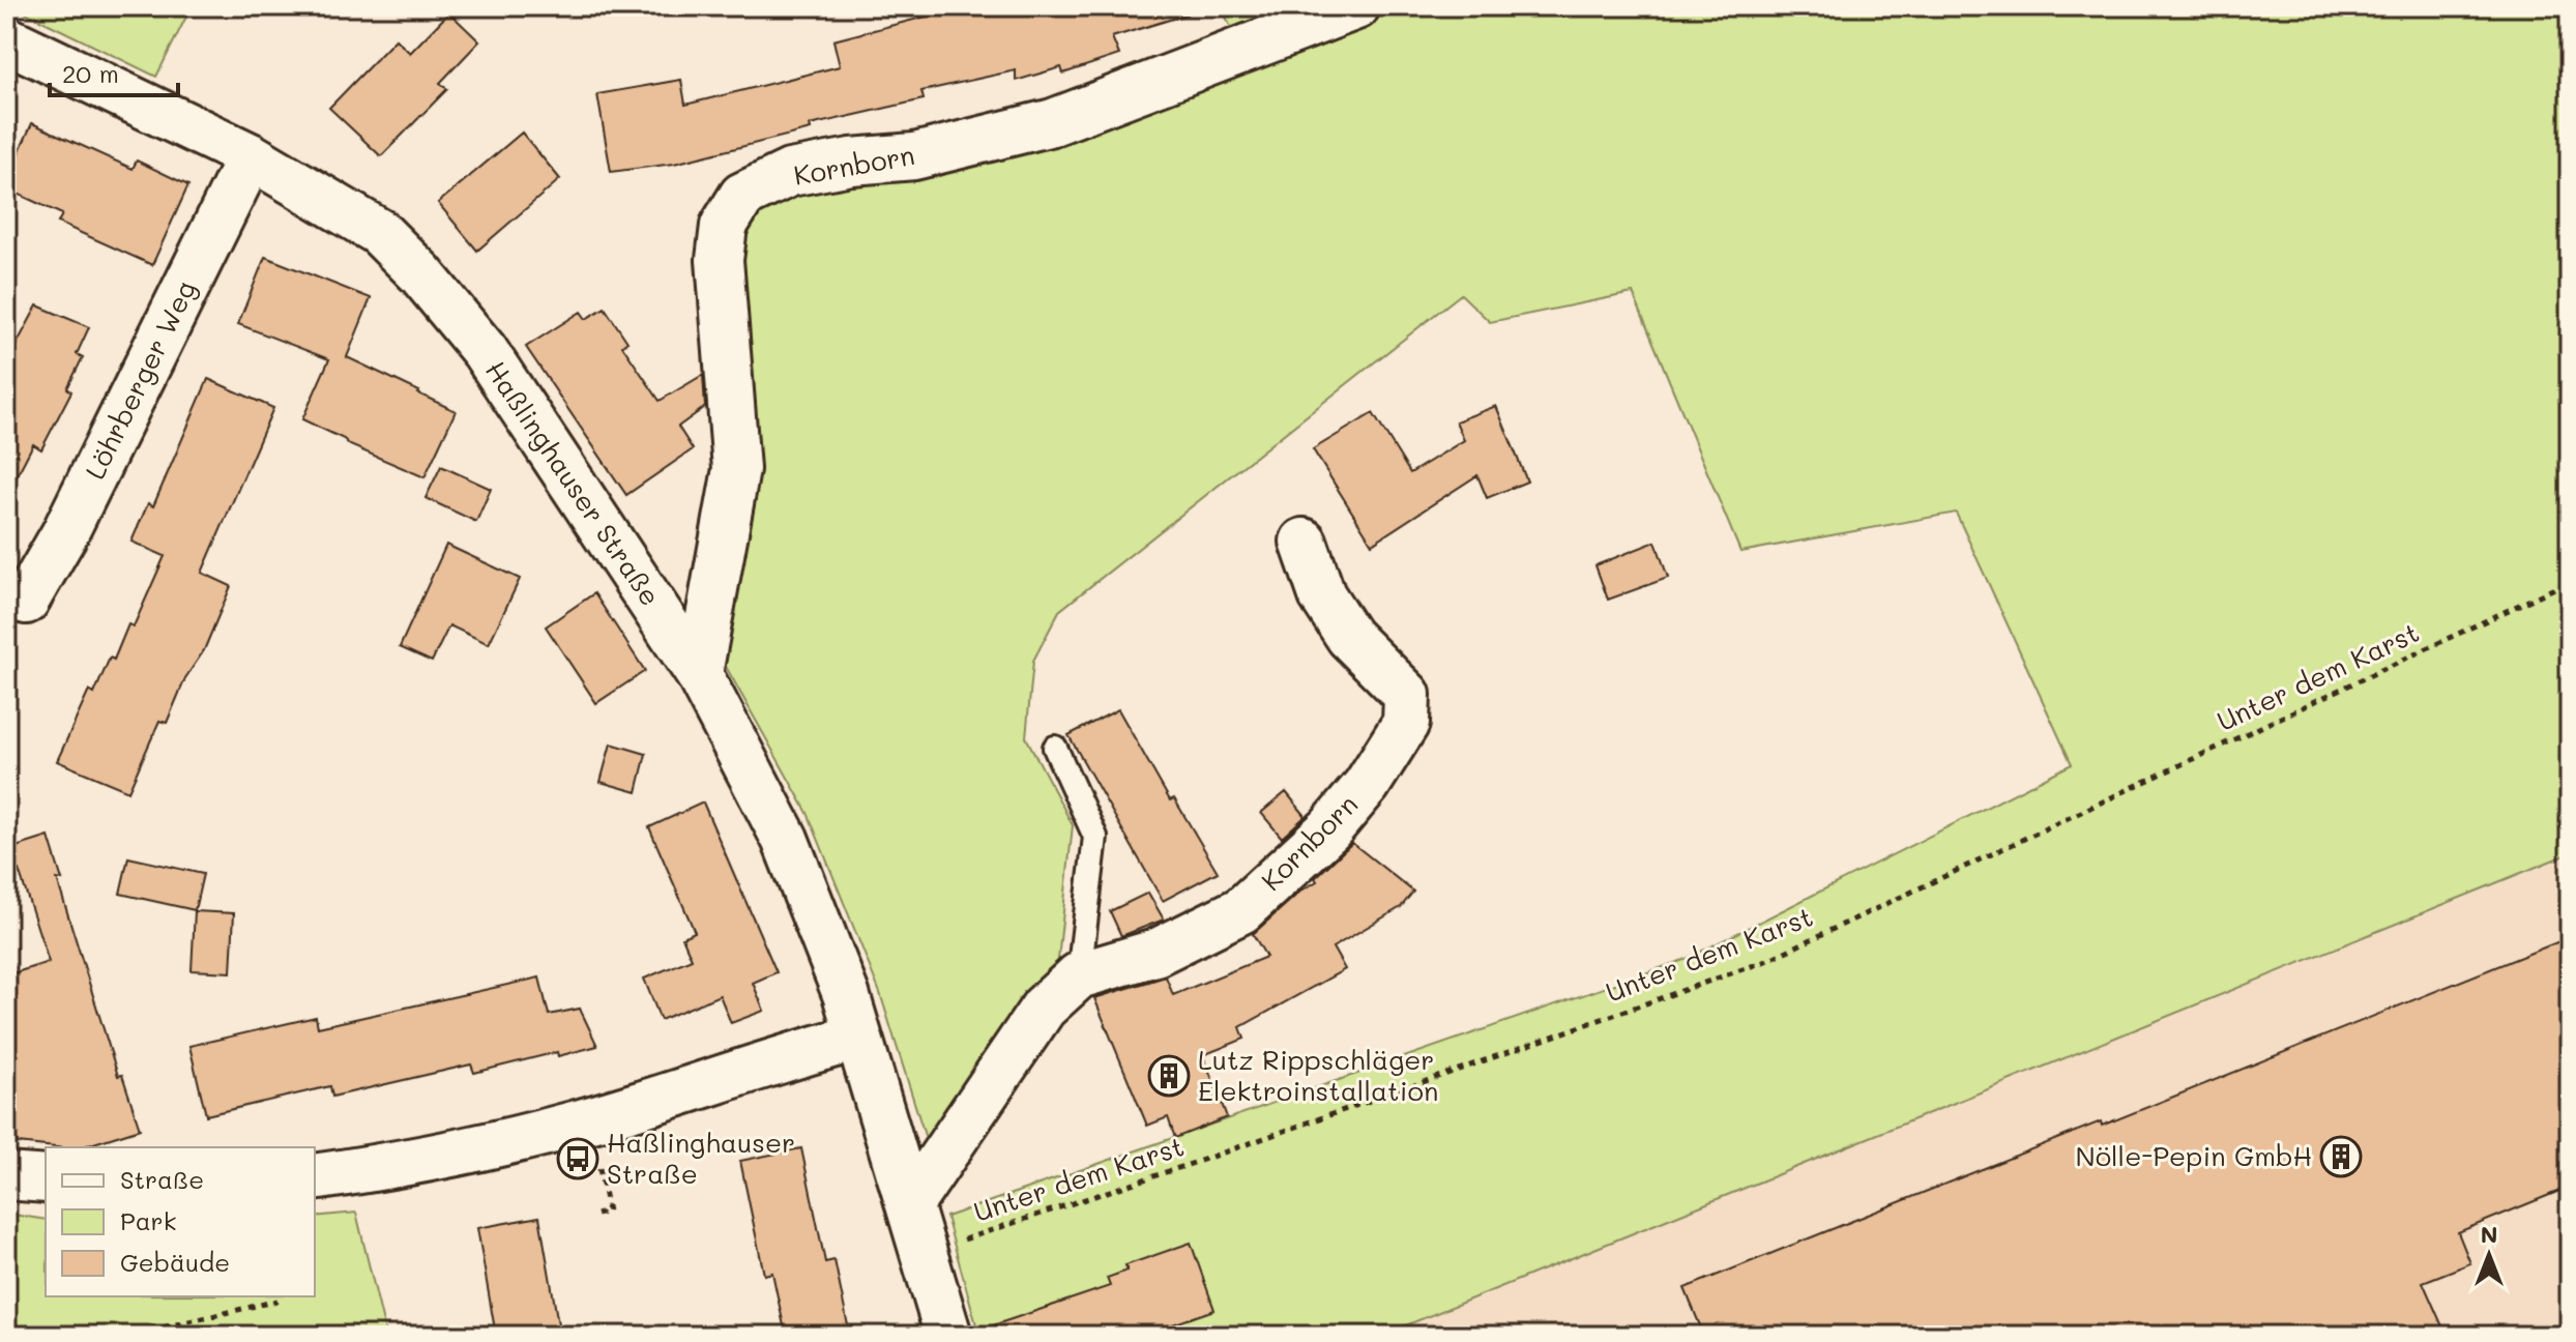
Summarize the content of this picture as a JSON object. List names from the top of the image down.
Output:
{
  "streets": {
    "street": ["Kornborn", "Löhrberger Weg", "Haßlinghauser Straße"],
    "path": ["Unter dem Karst"]
  },
  "crossings": [
    ["Kornborn", "Haßlinghauser Straße"],
    ["Löhrberger Weg", "Haßlinghauser Straße"],
    ["Haßlinghauser Straße", "Unter dem Karst"]
  ],
  "places": {
    "building": ["Lutz Rippschläger Elektroinstallation", "Nölle-Pepin GmbH"],
    "bus stop": ["Haßlinghauser Straße"]
  },
  "legend": ["Straße", "Park", "Gebäude"],
  "scale_bar": "20 m",
  "north": "top"
}
